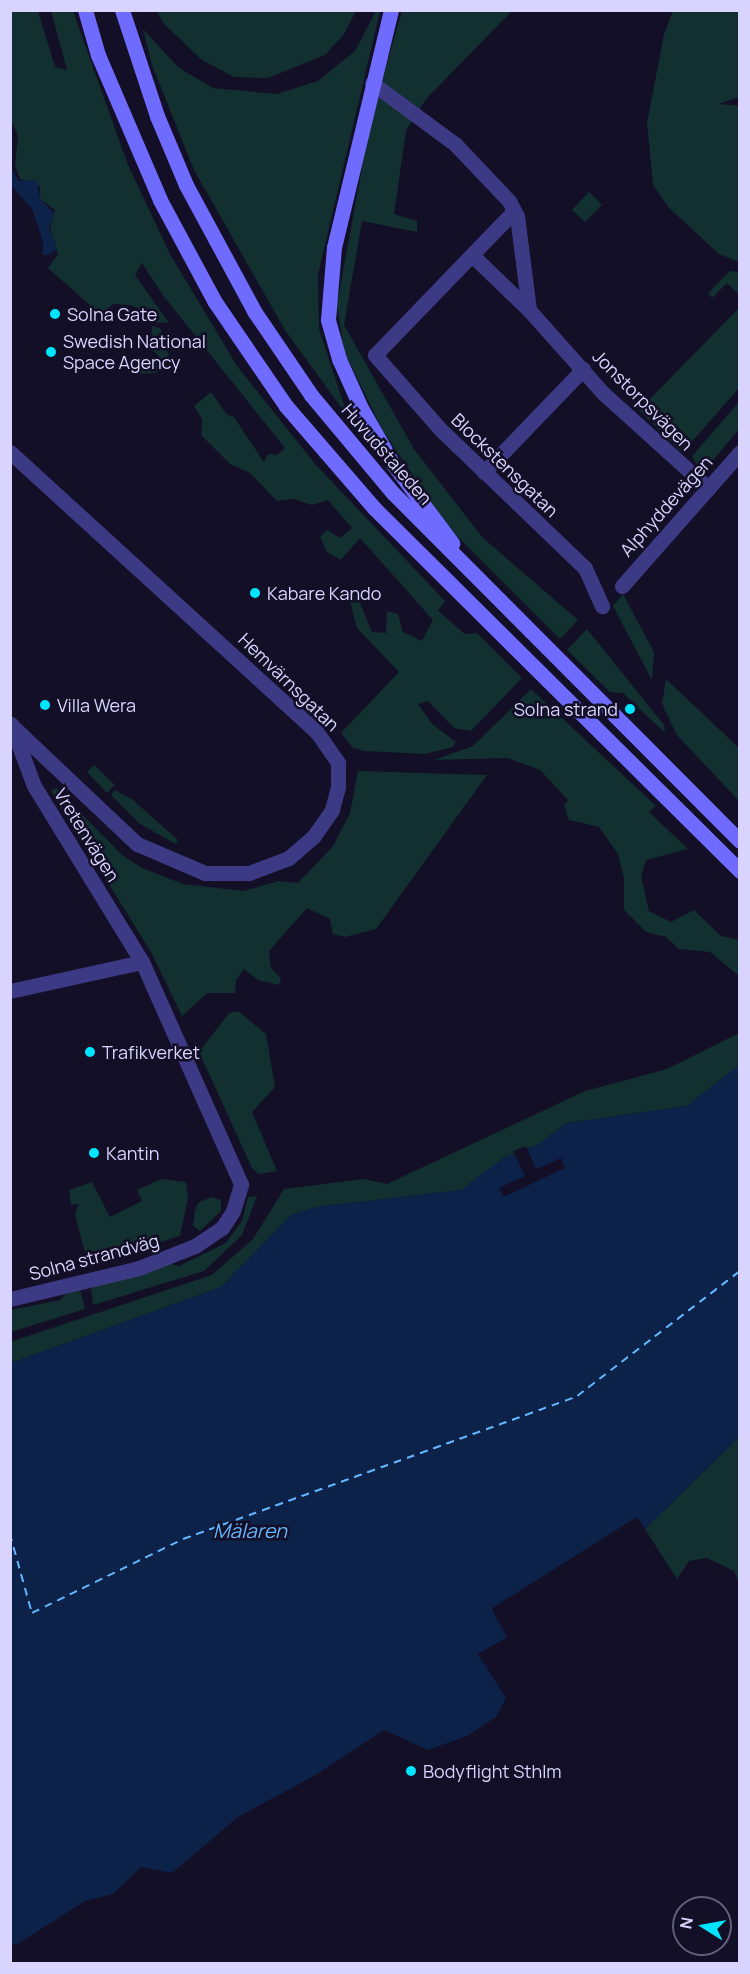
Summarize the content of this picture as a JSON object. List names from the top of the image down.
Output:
{
  "streets": {
    "main road": ["Huvudstaleden"],
    "street": [
      "Jonstorpsvägen",
      "Blockstensgatan",
      "Alphyddevägen",
      "Hemvärnsgatan",
      "Vretenvägen",
      "Solna strandväg"
    ]
  },
  "crossings": [
    ["Jonstorpsvägen", "Blockstensgatan"],
    ["Jonstorpsvägen", "Alphyddevägen"],
    ["Hemvärnsgatan", "Vretenvägen"],
    ["Vretenvägen", "Solna strandväg"]
  ],
  "water": ["Mälaren"],
  "places": [
    "Solna Gate",
    "Swedish National Space Agency",
    "Kabare Kando",
    "Villa Wera",
    "Solna strand",
    "Trafikverket",
    "Kantin",
    "Bodyflight Sthlm"
  ],
  "north": "left"
}
